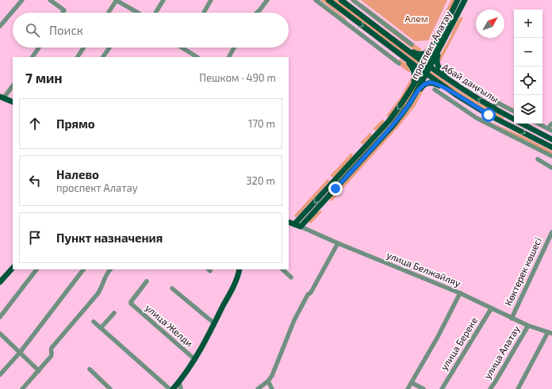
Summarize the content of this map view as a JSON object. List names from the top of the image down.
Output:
{
  "streets": {
    "main road": ["проспект Алатау", "Абай даңғылы", "улица Белжайляу"],
    "street": [
      "Көктерек көшесі",
      "улица Желди",
      "улица Береке",
      "улица Алатау"
    ]
  },
  "crossings": [
    ["проспект Алатау", "Абай даңғылы"],
    ["проспект Алатау", "улица Белжайляу"],
    ["улица Белжайляу", "Көктерек көшесі"],
    ["улица Белжайляу", "улица Береке"],
    ["улица Белжайляу", "улица Алатау"]
  ],
  "parks": ["Алем"],
  "north": "top right",
  "page": {
    "map_buttons": ["+", "−"],
    "search": "Поиск",
    "heading": ["7 мин", "Пешком · 490 m"],
    "list": [
      ["Прямо", "170 m"],
      ["Налево", "проспект Алатау", "320 m"],
      "Пункт назначения"
    ]
  }
}
